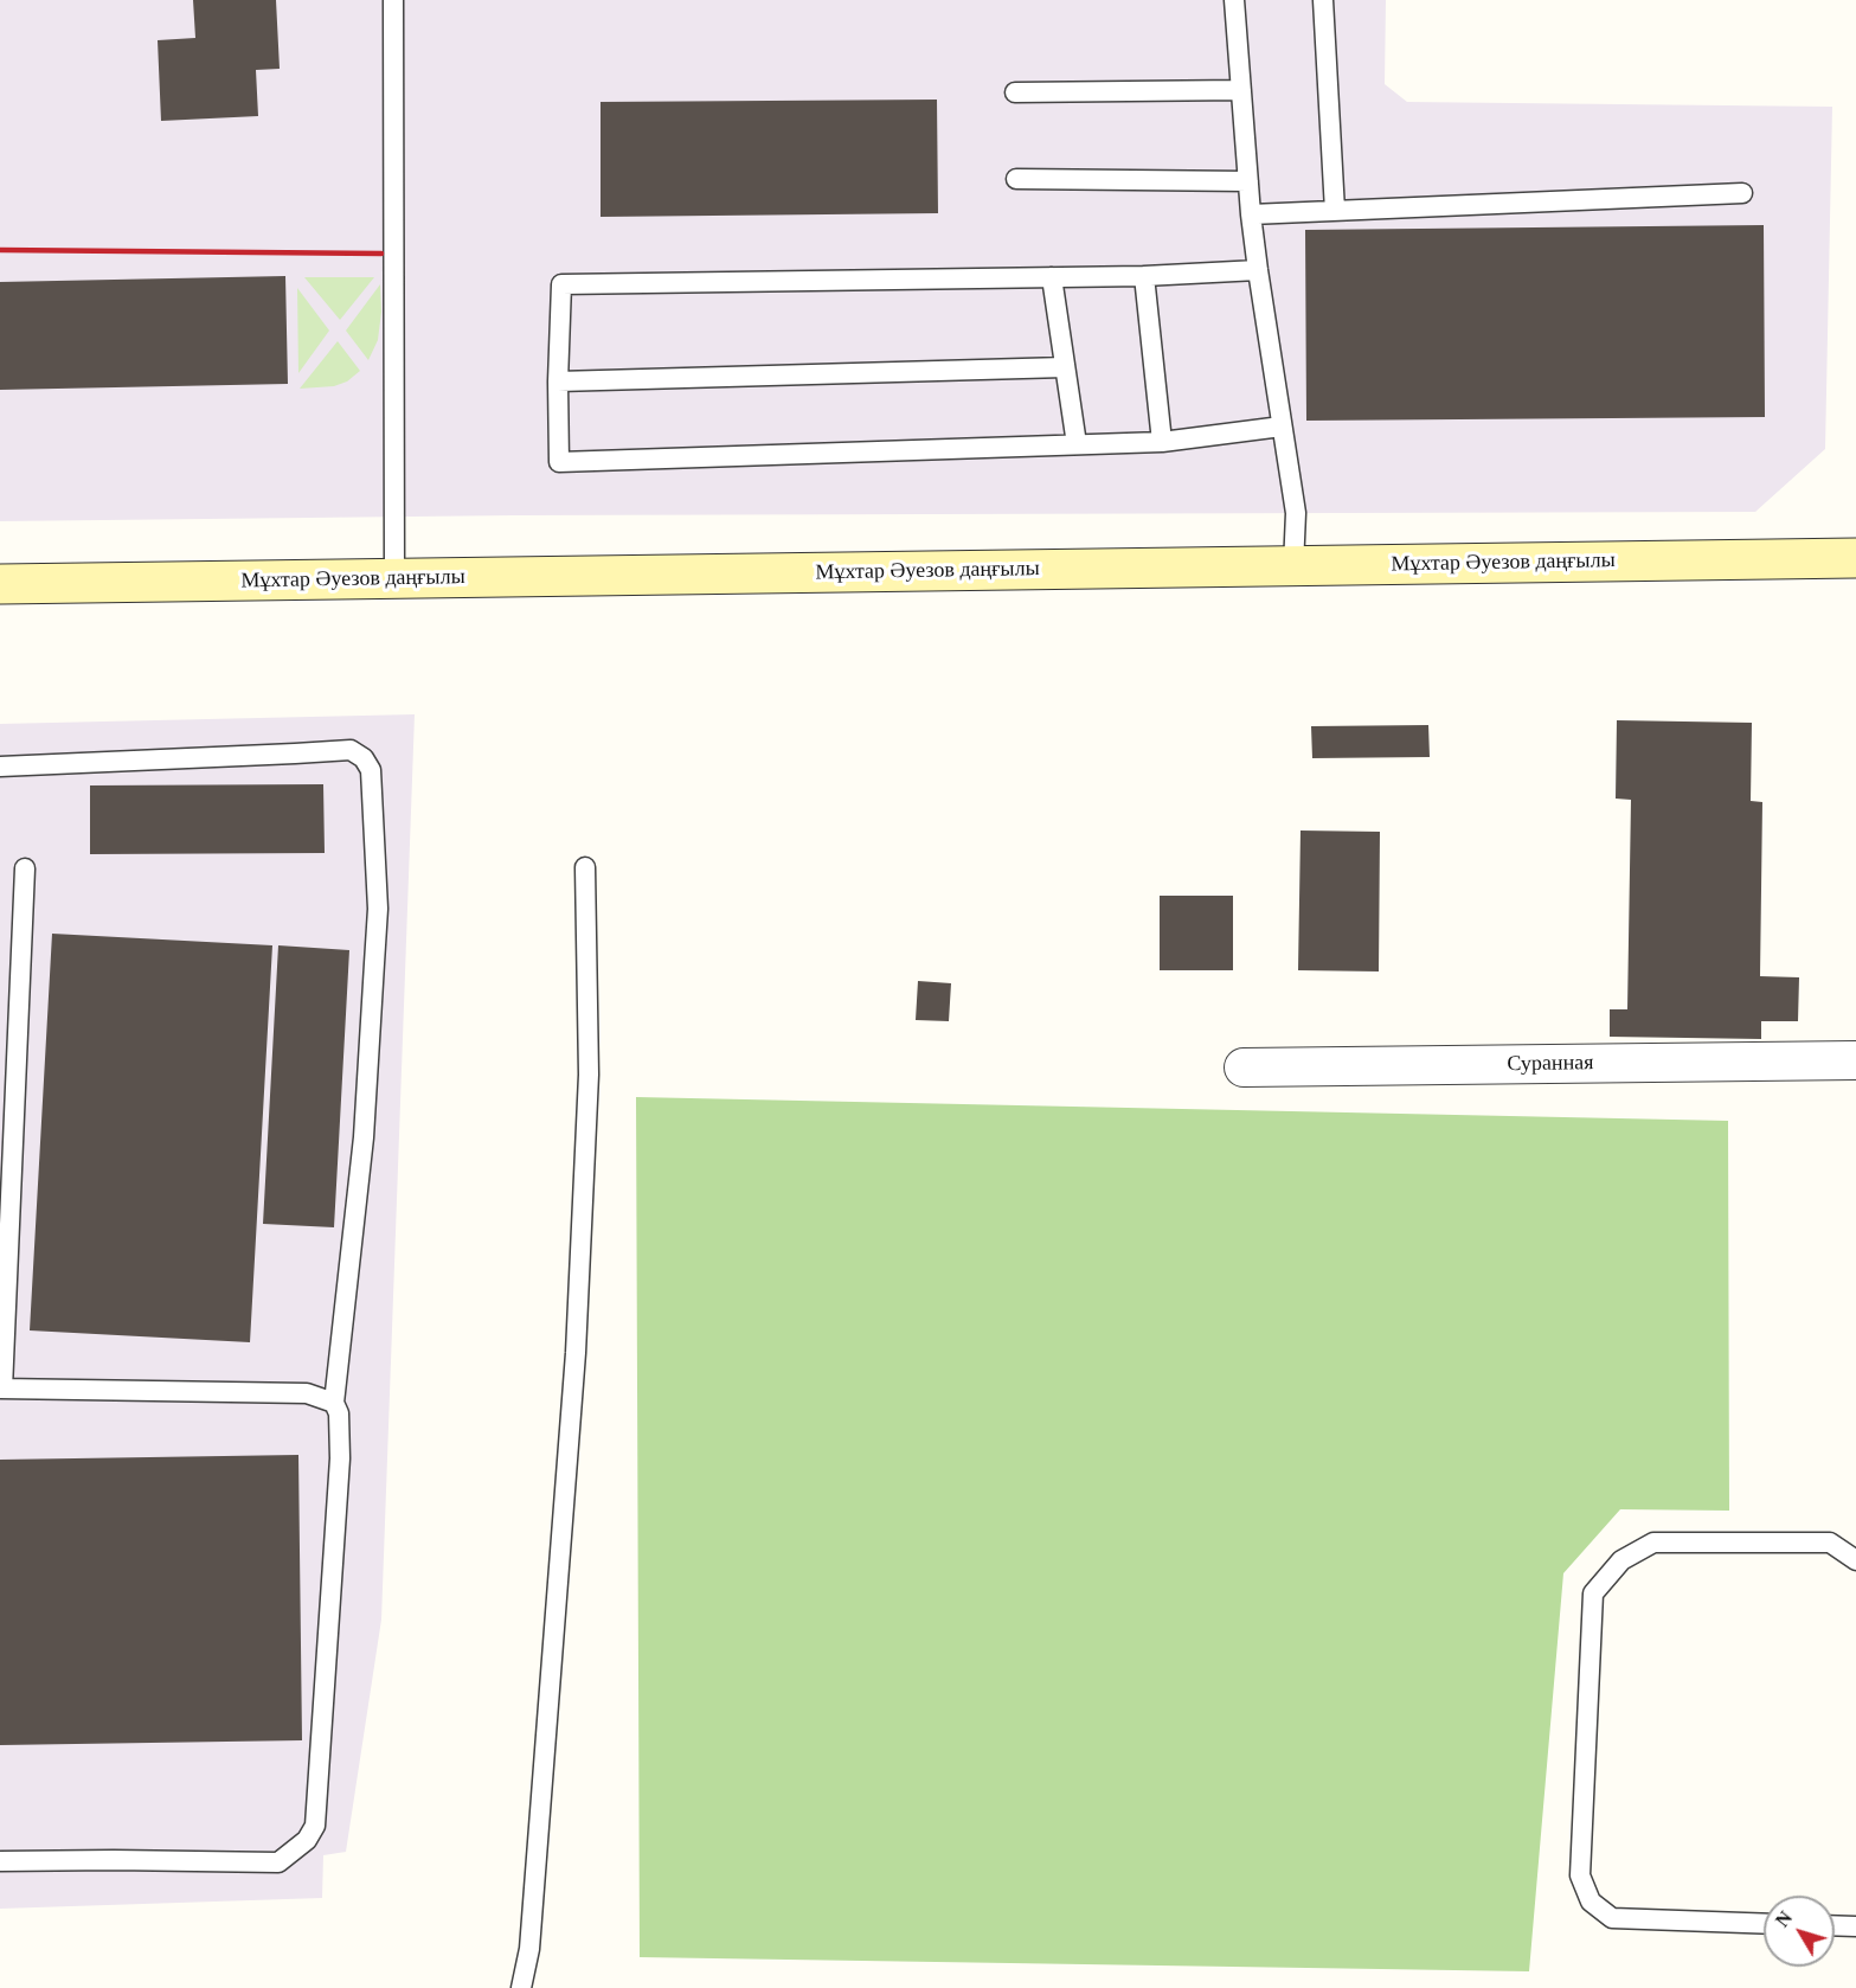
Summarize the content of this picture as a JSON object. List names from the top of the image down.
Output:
{
  "streets": {
    "main road": ["Мұхтар Әуезов даңғылы"],
    "street": ["Суранная"]
  },
  "north": "top left"
}
